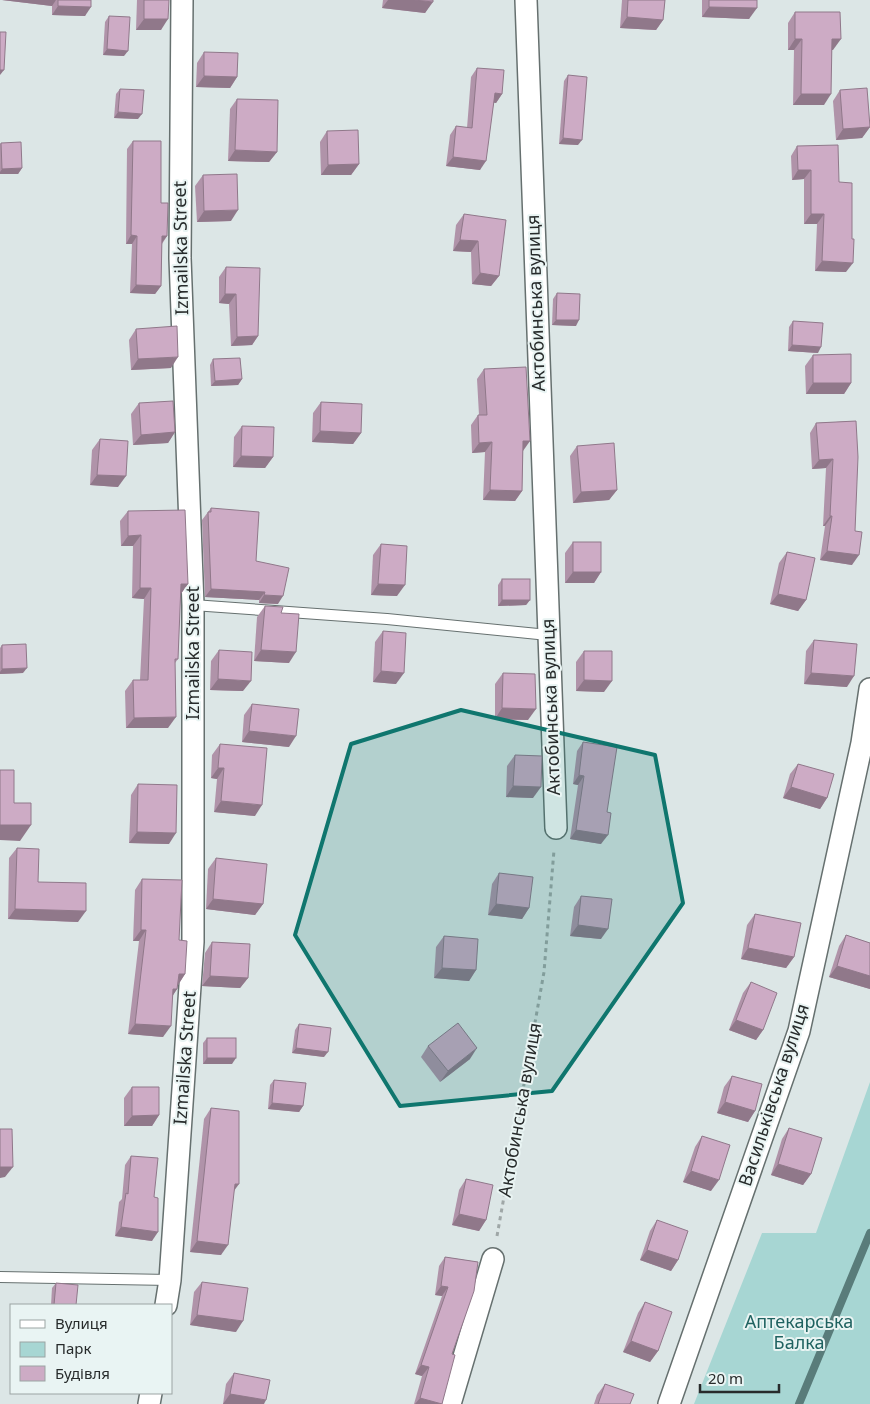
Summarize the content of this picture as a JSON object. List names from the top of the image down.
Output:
{
  "streets": {
    "street": ["Izmailska Street", "Актобинська вулиця", "Васильківська вулиця"]
  },
  "parks": ["Аптекарська Балка"],
  "legend": ["Вулиця", "Парк", "Будівля"],
  "scale_bar": "20 m"
}
